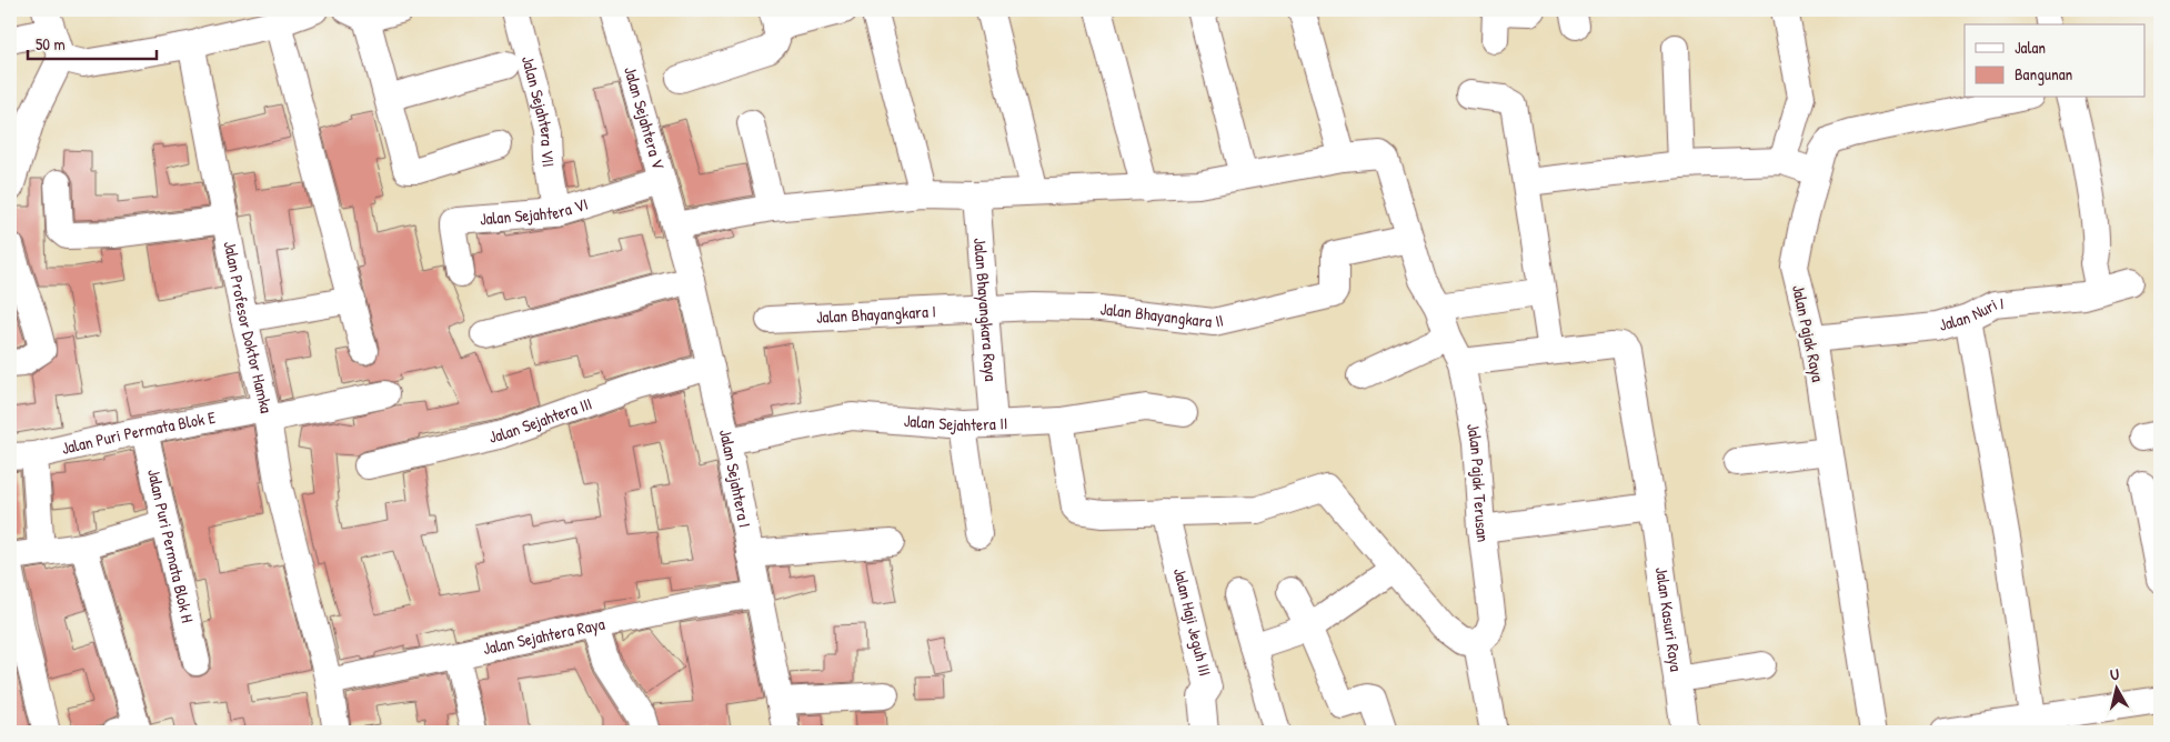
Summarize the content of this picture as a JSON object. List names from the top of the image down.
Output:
{
  "streets": {
    "street": [
      "Jalan Sejahtera VII",
      "Jalan Sejahtera V",
      "Jalan Sejahtera VI",
      "Jalan Bhayangkara Raya",
      "Jalan Bhayangkara I",
      "Jalan Bhayangkara II",
      "Jalan Nuri I",
      "Jalan Profesor Doktor Hamka",
      "Jalan Pajak Raya",
      "Jalan Sejahtera III",
      "Jalan Sejahtera II",
      "Jalan Puri Permata Blok E",
      "Jalan Sejahtera I",
      "Jalan Pajak Terusan",
      "Jalan Puri Permata Blok H",
      "Jalan Kasuri Raya",
      "Jalan Haji Jeguh III",
      "Jalan Sejahtera Raya"
    ]
  },
  "crossings": [
    ["Jalan Sejahtera VII", "Jalan Sejahtera VI"],
    ["Jalan Sejahtera V", "Jalan Sejahtera VI"],
    ["Jalan Sejahtera V", "Jalan Sejahtera I"],
    ["Jalan Sejahtera V", "Jalan Pajak Terusan"],
    ["Jalan Bhayangkara Raya", "Jalan Bhayangkara I"],
    ["Jalan Bhayangkara Raya", "Jalan Bhayangkara II"],
    ["Jalan Bhayangkara Raya", "Jalan Sejahtera II"],
    ["Jalan Bhayangkara Raya", "Jalan Pajak Terusan"],
    ["Jalan Bhayangkara I", "Jalan Bhayangkara II"],
    ["Jalan Bhayangkara II", "Jalan Pajak Terusan"],
    ["Jalan Nuri I", "Jalan Pajak Raya"],
    ["Jalan Profesor Doktor Hamka", "Jalan Puri Permata Blok E"],
    ["Jalan Profesor Doktor Hamka", "Jalan Sejahtera Raya"],
    ["Jalan Sejahtera III", "Jalan Sejahtera I"],
    ["Jalan Sejahtera II", "Jalan Sejahtera I"],
    ["Jalan Puri Permata Blok E", "Jalan Puri Permata Blok H"],
    ["Jalan Sejahtera I", "Jalan Pajak Terusan"],
    ["Jalan Sejahtera I", "Jalan Sejahtera Raya"]
  ],
  "legend": ["Jalan", "Bangunan"],
  "scale_bar": "50 m",
  "north": "top"
}
